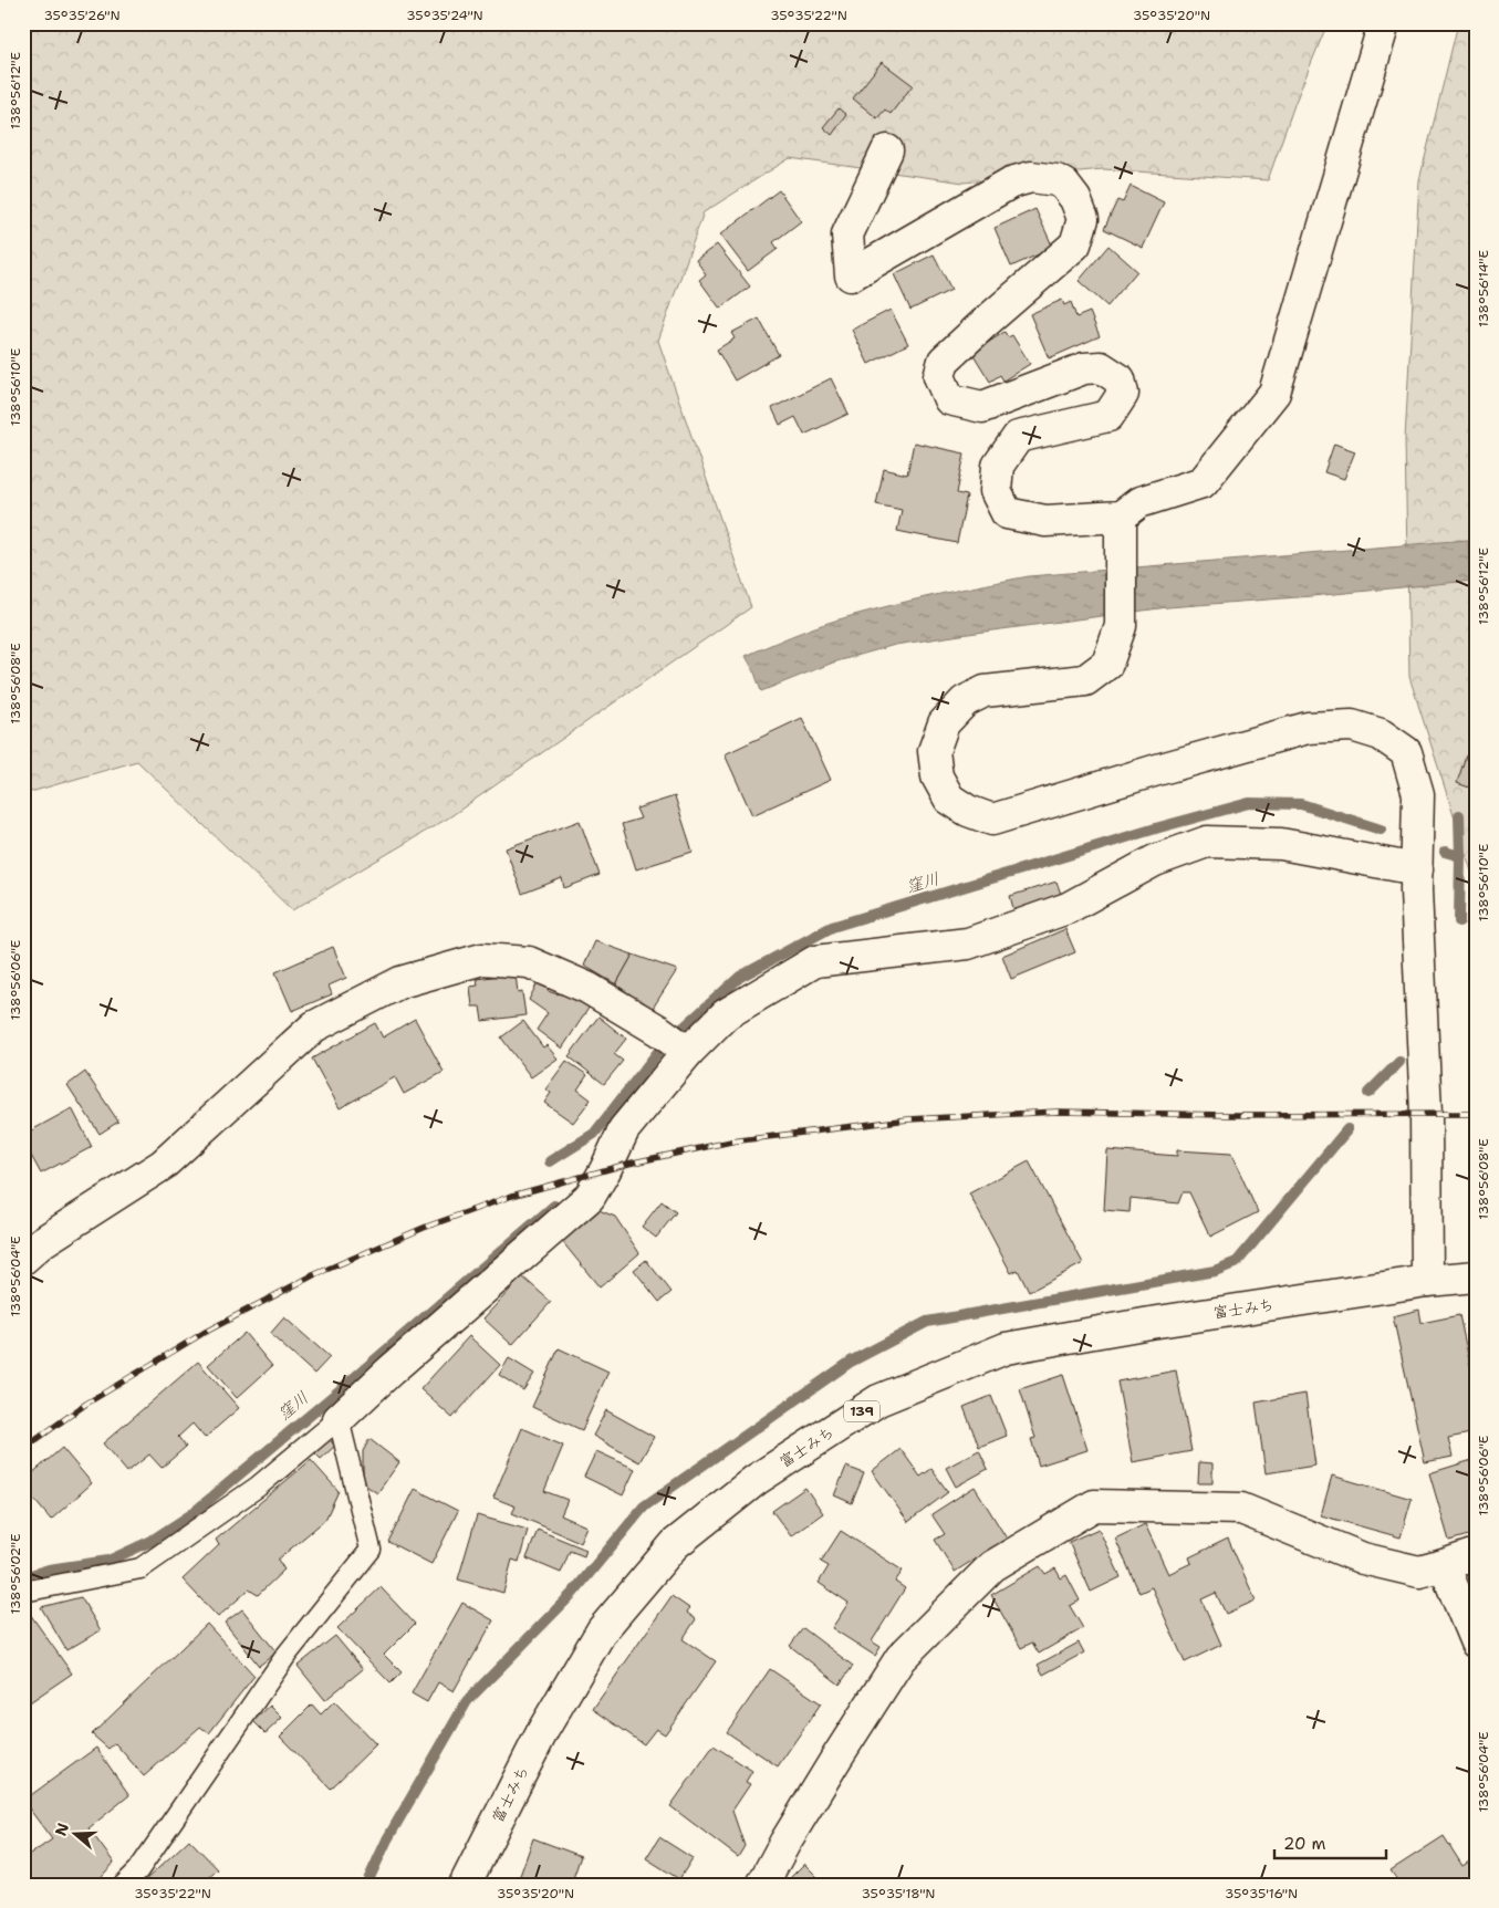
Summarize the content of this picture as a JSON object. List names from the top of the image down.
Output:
{
  "streets": {
    "main road": ["富士みち", "139"]
  },
  "water": ["窪川"],
  "scale_bar": "20 m",
  "north": "left",
  "coordinates": [
    "35°35'26\"N",
    "35°35'24\"N",
    "35°35'22\"N",
    "35°35'20\"N",
    "138°56'12\"E",
    "138°56'14\"E",
    "138°56'10\"E",
    "138°56'08\"E",
    "138°56'06\"E",
    "138°56'04\"E",
    "138°56'02\"E",
    "35°35'18\"N",
    "35°35'16\"N"
  ]
}
